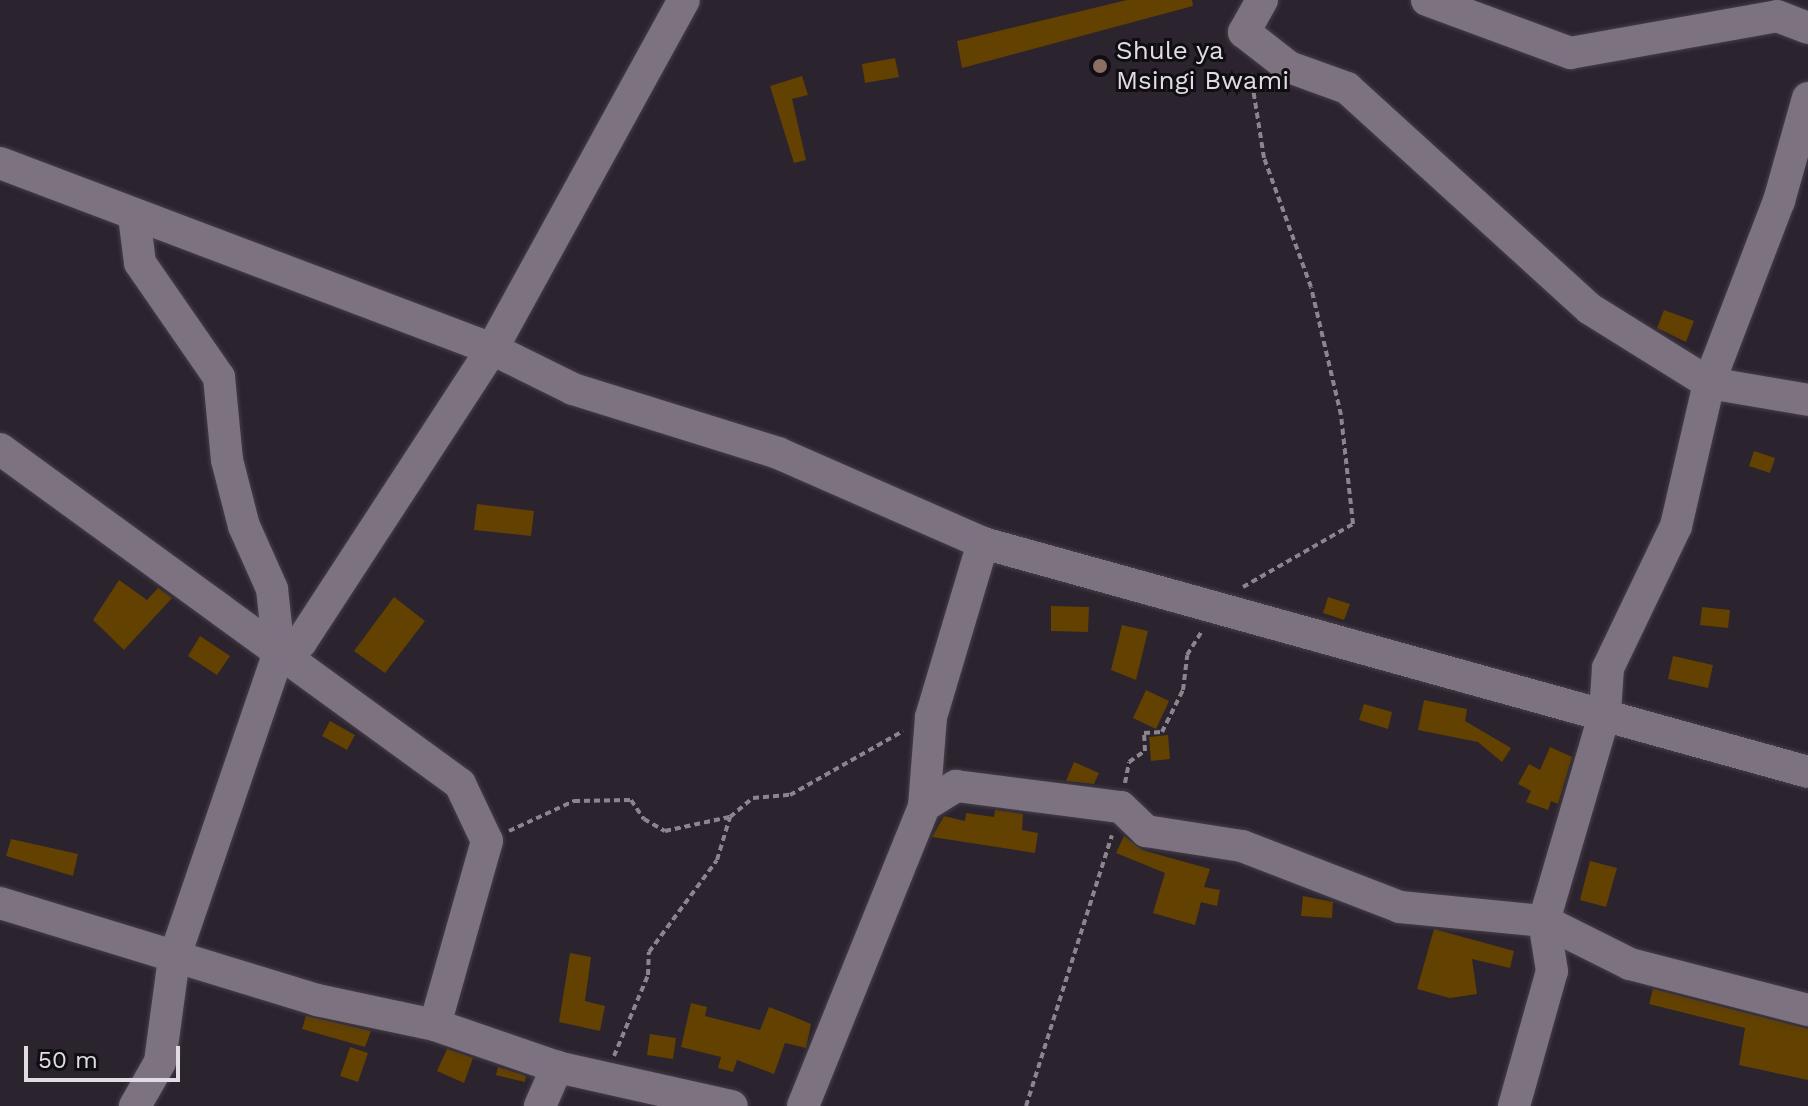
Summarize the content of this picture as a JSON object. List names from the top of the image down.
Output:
{
  "places": ["Shule ya Msingi Bwami"],
  "scale_bar": "50 m"
}
